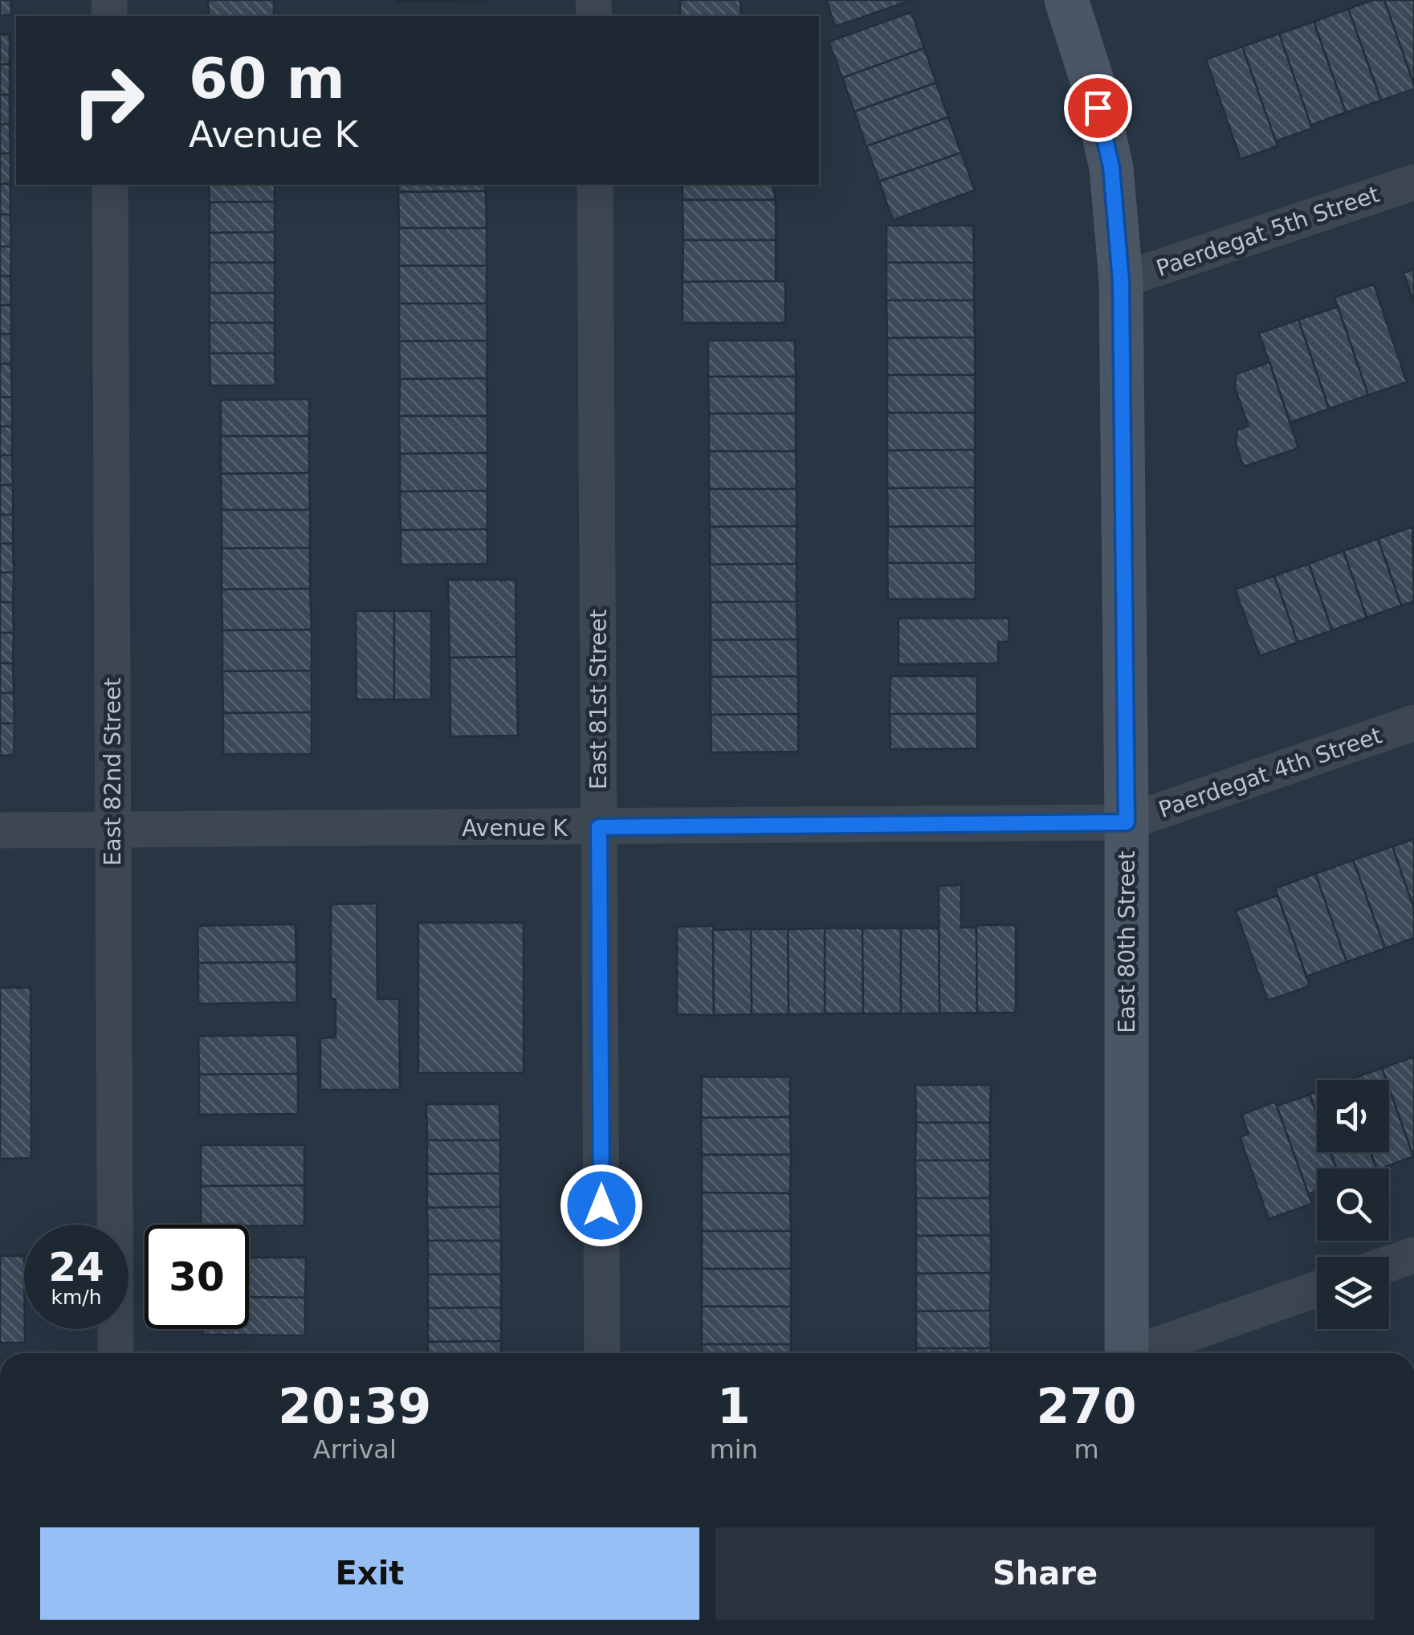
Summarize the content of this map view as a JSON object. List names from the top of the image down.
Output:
{
  "streets": {
    "street": [
      "Paerdegat 5th Street",
      "East 81st Street",
      "East 82nd Street",
      "Paerdegat 4th Street",
      "Avenue K",
      "East 80th Street"
    ]
  },
  "crossings": [
    ["Paerdegat 5th Street", "East 80th Street"],
    ["East 81st Street", "Avenue K"],
    ["East 82nd Street", "Avenue K"],
    ["Paerdegat 4th Street", "Avenue K"],
    ["Paerdegat 4th Street", "East 80th Street"],
    ["Avenue K", "East 80th Street"]
  ],
  "page": {
    "turn": ["60 m", "Avenue K"],
    "speed": "24 km/h",
    "limit": "30",
    "eta": [
      "20:39",
      "Arrival",
      "1",
      "min",
      "270",
      "m"
    ],
    "buttons": ["Exit", "Share"]
  }
}
